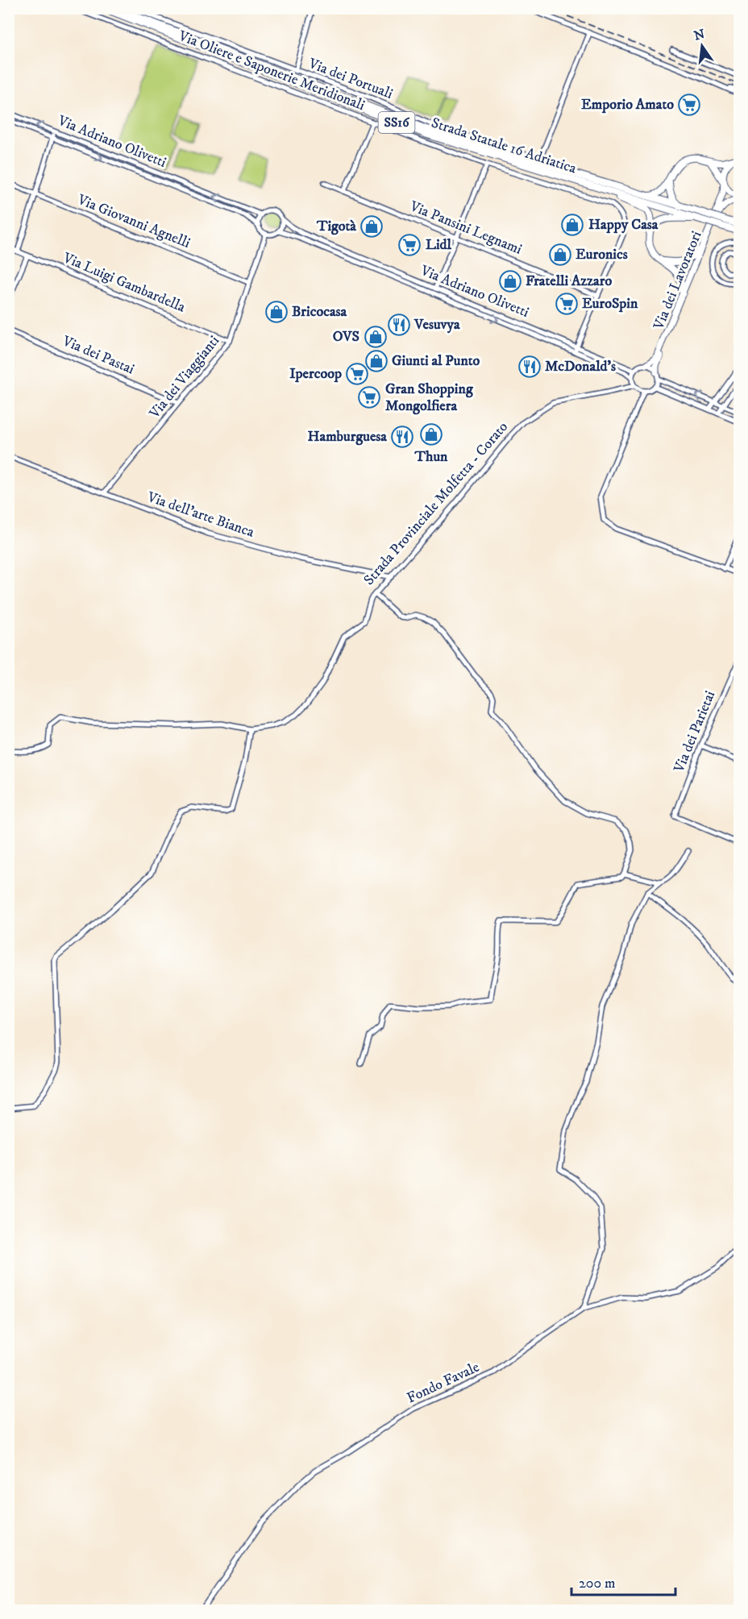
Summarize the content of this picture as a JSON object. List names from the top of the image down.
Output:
{
  "streets": {
    "highway": ["SS16", "Strada Statale 16 Adriatica"],
    "main road": ["Via dei Lavoratori"],
    "street": [
      "Via Oliere e Saponerie Meridionali",
      "Via dei Portuali",
      "Via Adriano Olivetti",
      "Via Giovanni Agnelli",
      "Via Pansini Legnami",
      "Via Luigi Gambardella",
      "Via dei Pastai",
      "Via dei Viaggianti",
      "Strada Provinciale Molfetta - Corato",
      "Via dell'arte Bianca",
      "Via dei Parietai",
      "Fondo Favale"
    ]
  },
  "crossings": [
    ["Via Oliere e Saponerie Meridionali", "Via Adriano Olivetti"],
    ["Via Oliere e Saponerie Meridionali", "Via Pansini Legnami"],
    ["Via Adriano Olivetti", "Via dei Viaggianti"],
    ["Via Adriano Olivetti", "Strada Provinciale Molfetta - Corato"],
    ["Via Giovanni Agnelli", "Via dei Viaggianti"],
    ["Via Luigi Gambardella", "Via dei Viaggianti"],
    ["Via dei Pastai", "Via dei Viaggianti"],
    ["Via dei Viaggianti", "Via dell'arte Bianca"],
    ["Strada Provinciale Molfetta - Corato", "Via dell'arte Bianca"]
  ],
  "places": {
    "supermarket": [
      "Emporio Amato",
      "Lidl",
      "EuroSpin",
      "Ipercoop",
      "Gran Shopping Mongolfiera"
    ],
    "shop": [
      "Happy Casa",
      "Tigotà",
      "Euronics",
      "Fratelli Azzaro",
      "Bricocasa",
      "OVS",
      "Giunti al Punto",
      "Thun"
    ],
    "restaurant": ["Vesuvya", "McDonald's", "Hamburguesa"]
  },
  "scale_bar": "200 m",
  "north": "top"
}
